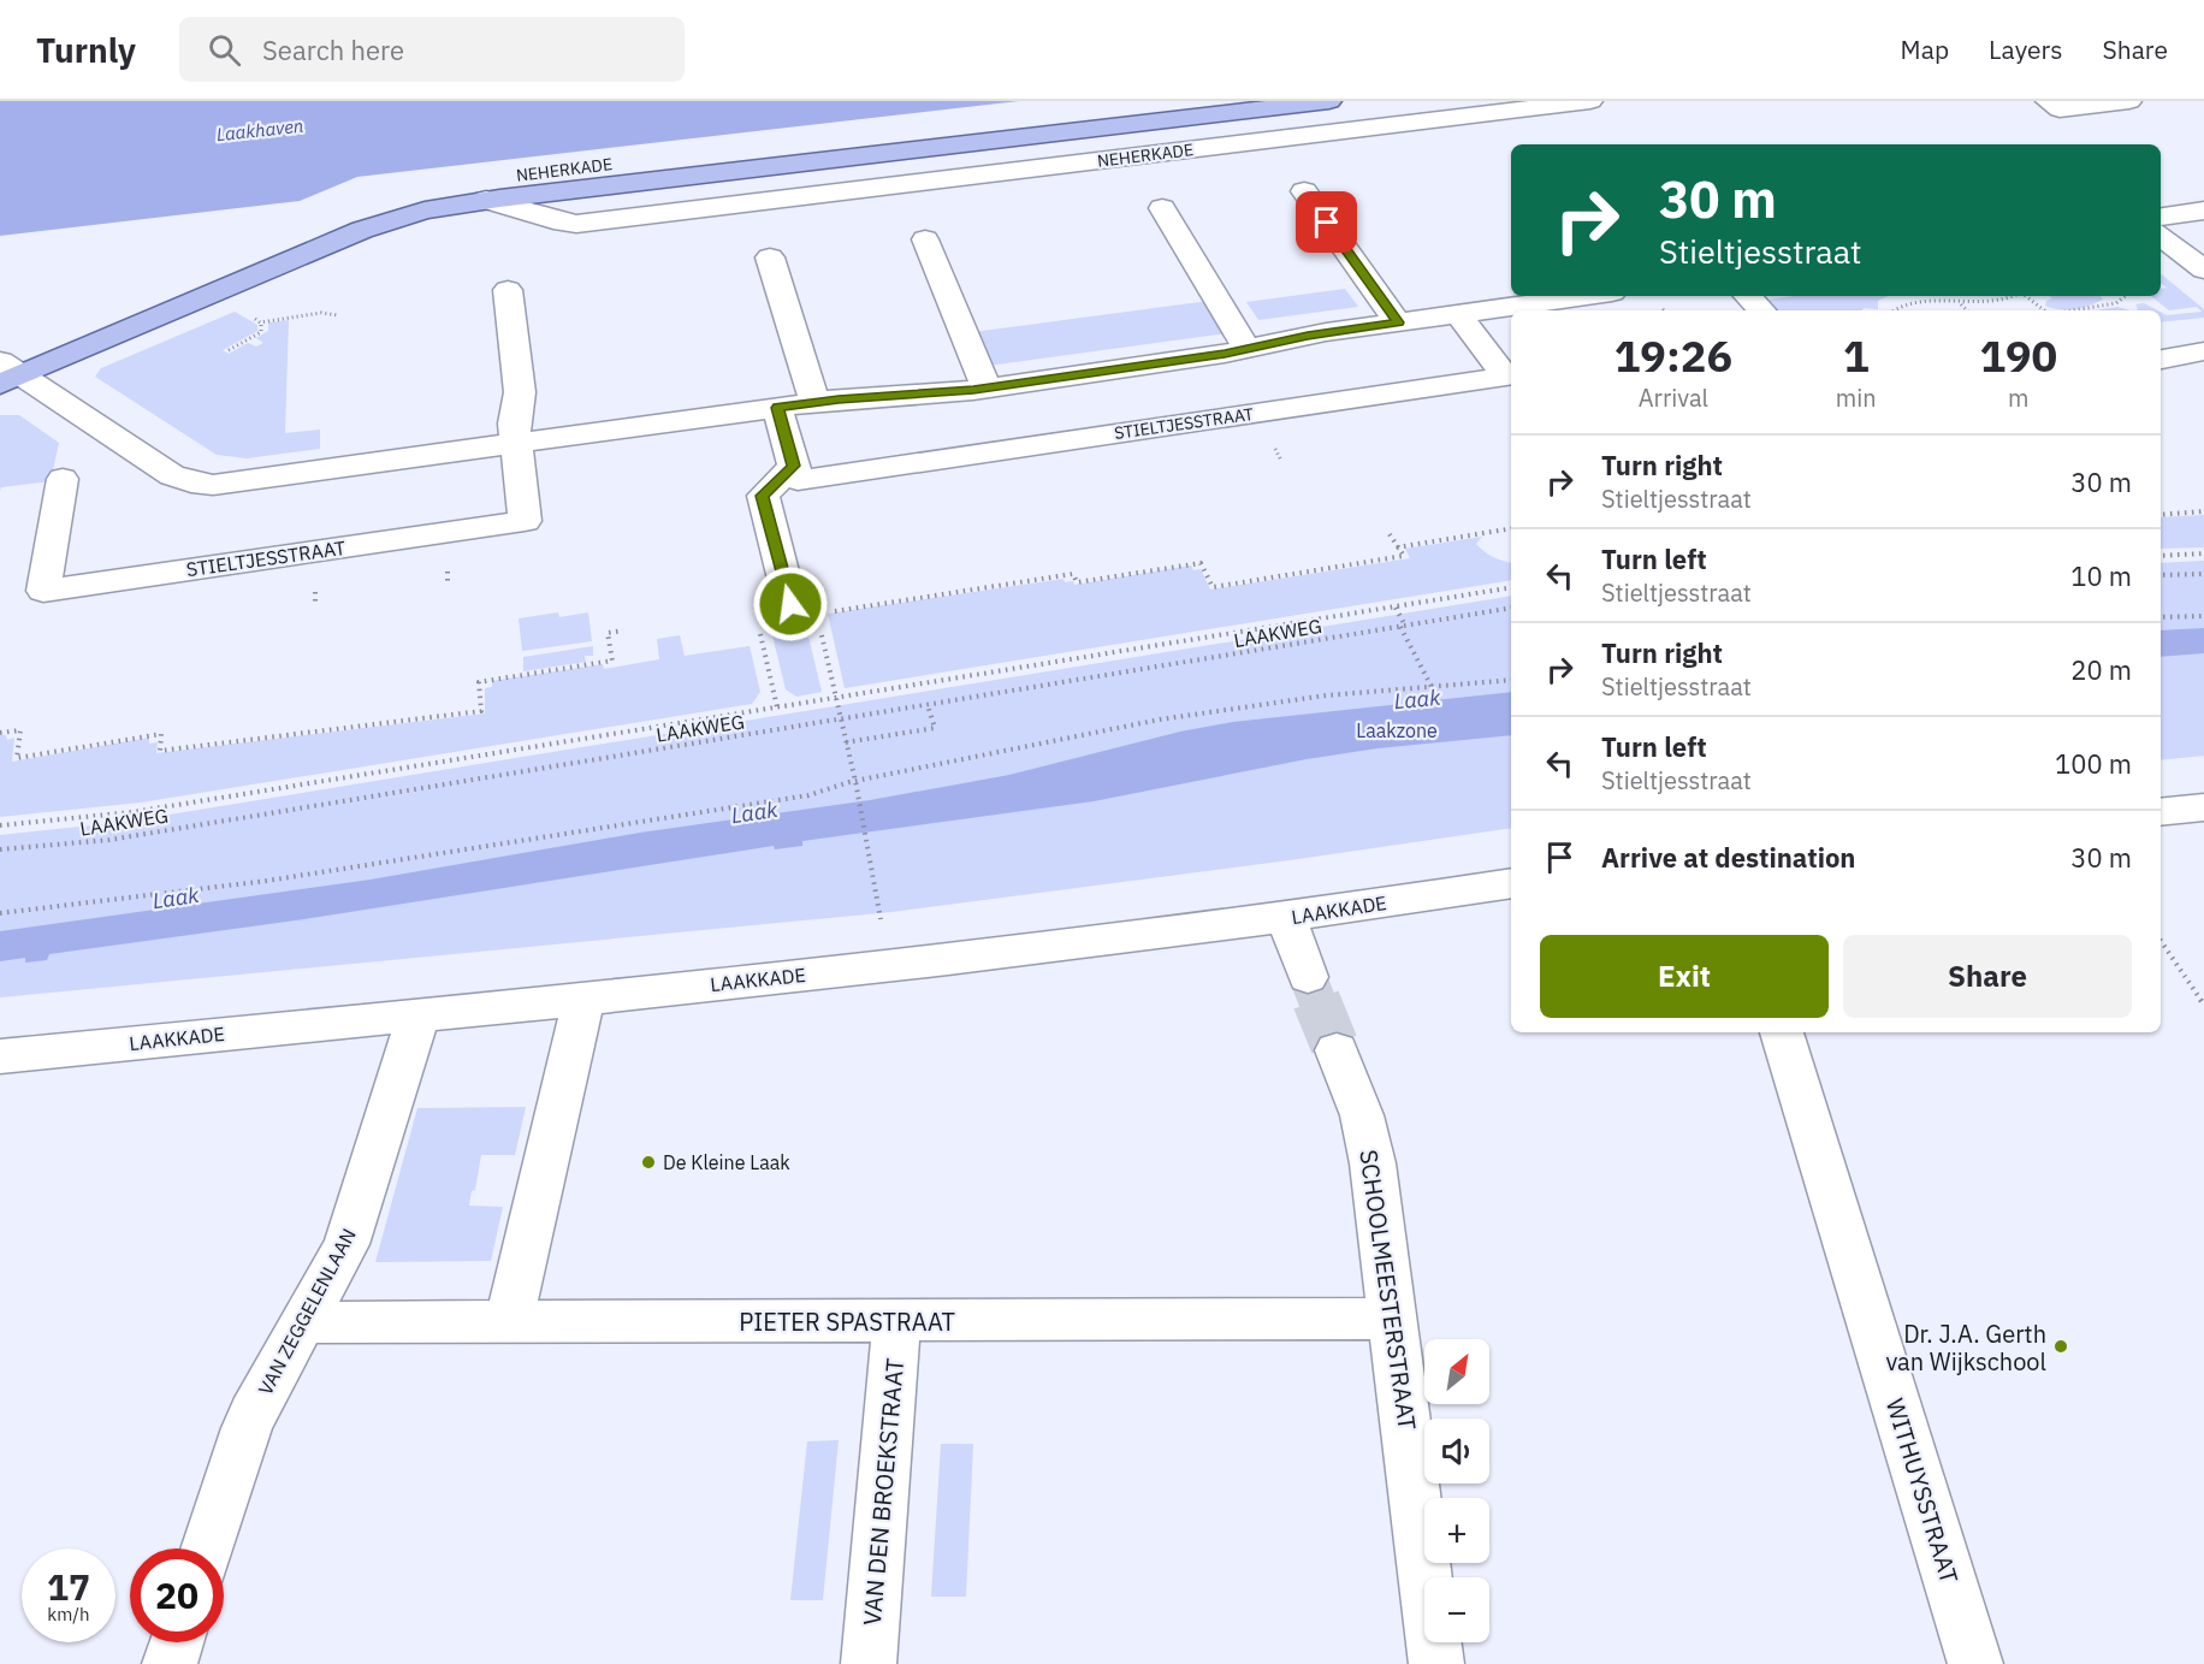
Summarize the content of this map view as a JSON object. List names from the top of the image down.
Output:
{
  "streets": {
    "main road": ["NEHERKADE"],
    "street": [
      "STIELTJESSTRAAT",
      "LAAKKADE",
      "SCHOOLMEESTERSTRAAT",
      "VAN ZEGGELENLAAN",
      "PIETER SPASTRAAT",
      "WITHUYSSTRAAT",
      "VAN DEN BROEKSTRAAT"
    ],
    "path": ["LAAKWEG"]
  },
  "crossings": [
    ["LAAKKADE", "VAN ZEGGELENLAAN"],
    ["SCHOOLMEESTERSTRAAT", "PIETER SPASTRAAT"],
    ["VAN ZEGGELENLAAN", "PIETER SPASTRAAT"],
    ["PIETER SPASTRAAT", "VAN DEN BROEKSTRAAT"]
  ],
  "water": ["Laakhaven", "Laak"],
  "parks": ["Laakzone"],
  "places": ["De Kleine Laak", "Dr. J.A. Gerth van Wijkschool"],
  "north": "top right",
  "page": {
    "header": "Turnly",
    "search": "Search here",
    "nav": ["Map", "Layers", "Share"],
    "turn": ["30 m", "Stieltjesstraat"],
    "eta": [
      "19:26",
      "Arrival",
      "1",
      "min",
      "190",
      "m"
    ],
    "list": [
      {
        "name": "Turn right",
        "note": "Stieltjesstraat",
        "value": "30 m"
      },
      {
        "name": "Turn left",
        "note": "Stieltjesstraat",
        "value": "10 m"
      },
      {
        "name": "Turn right",
        "note": "Stieltjesstraat",
        "value": "20 m"
      },
      {
        "name": "Turn left",
        "note": "Stieltjesstraat",
        "value": "100 m"
      },
      {
        "name": "Arrive at destination",
        "value": "30 m"
      }
    ],
    "buttons": ["Exit", "Share"],
    "map_buttons": ["+", "−"],
    "speed": "17 km/h",
    "limit": "20"
  }
}
